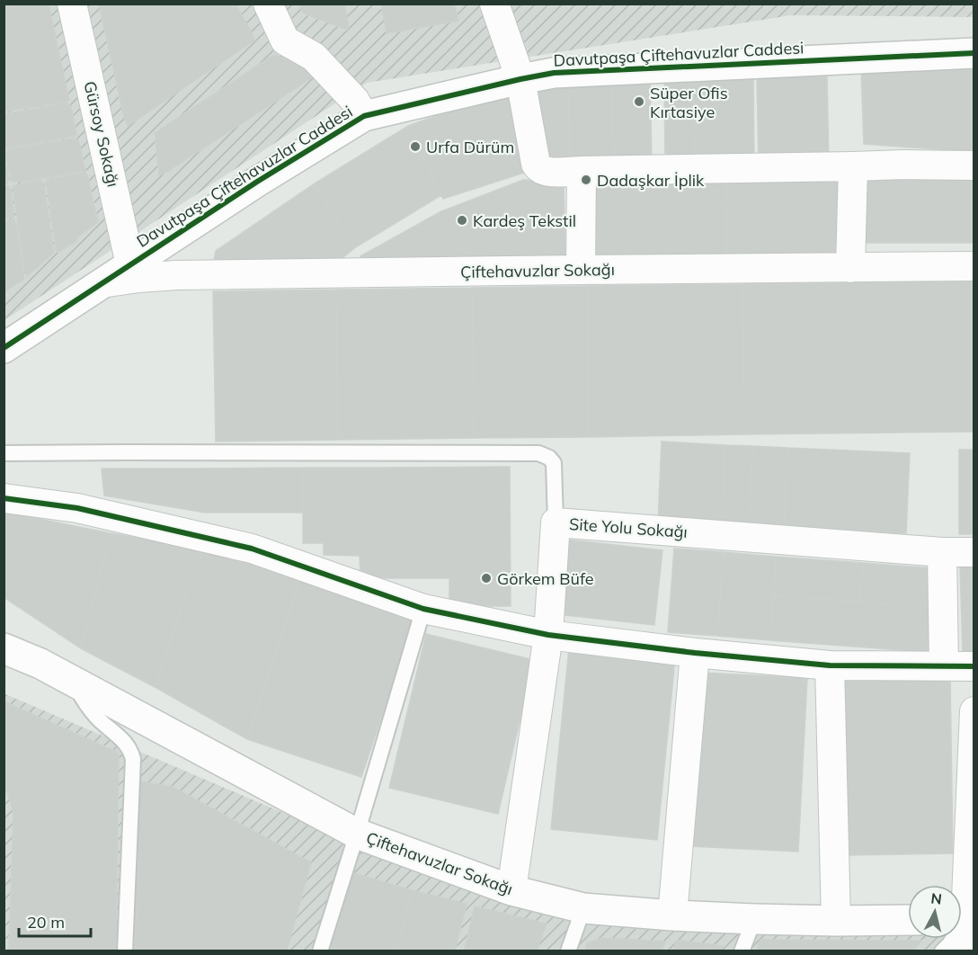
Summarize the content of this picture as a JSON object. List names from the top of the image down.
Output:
{
  "streets": {
    "street": [
      "Davutpaşa Çiftehavuzlar Caddesi",
      "Gürsoy Sokağı",
      "Çiftehavuzlar Sokağı",
      "Site Yolu Sokağı"
    ]
  },
  "crossings": [
    ["Davutpaşa Çiftehavuzlar Caddesi", "Gürsoy Sokağı"],
    ["Davutpaşa Çiftehavuzlar Caddesi", "Çiftehavuzlar Sokağı"],
    ["Çiftehavuzlar Sokağı", "Site Yolu Sokağı"]
  ],
  "places": [
    "Süper Ofis Kırtasiye",
    "Urfa Dürüm",
    "Dadaşkar İplik",
    "Kardeş Tekstil",
    "Görkem Büfe"
  ],
  "scale_bar": "20 m",
  "north": "top"
}
